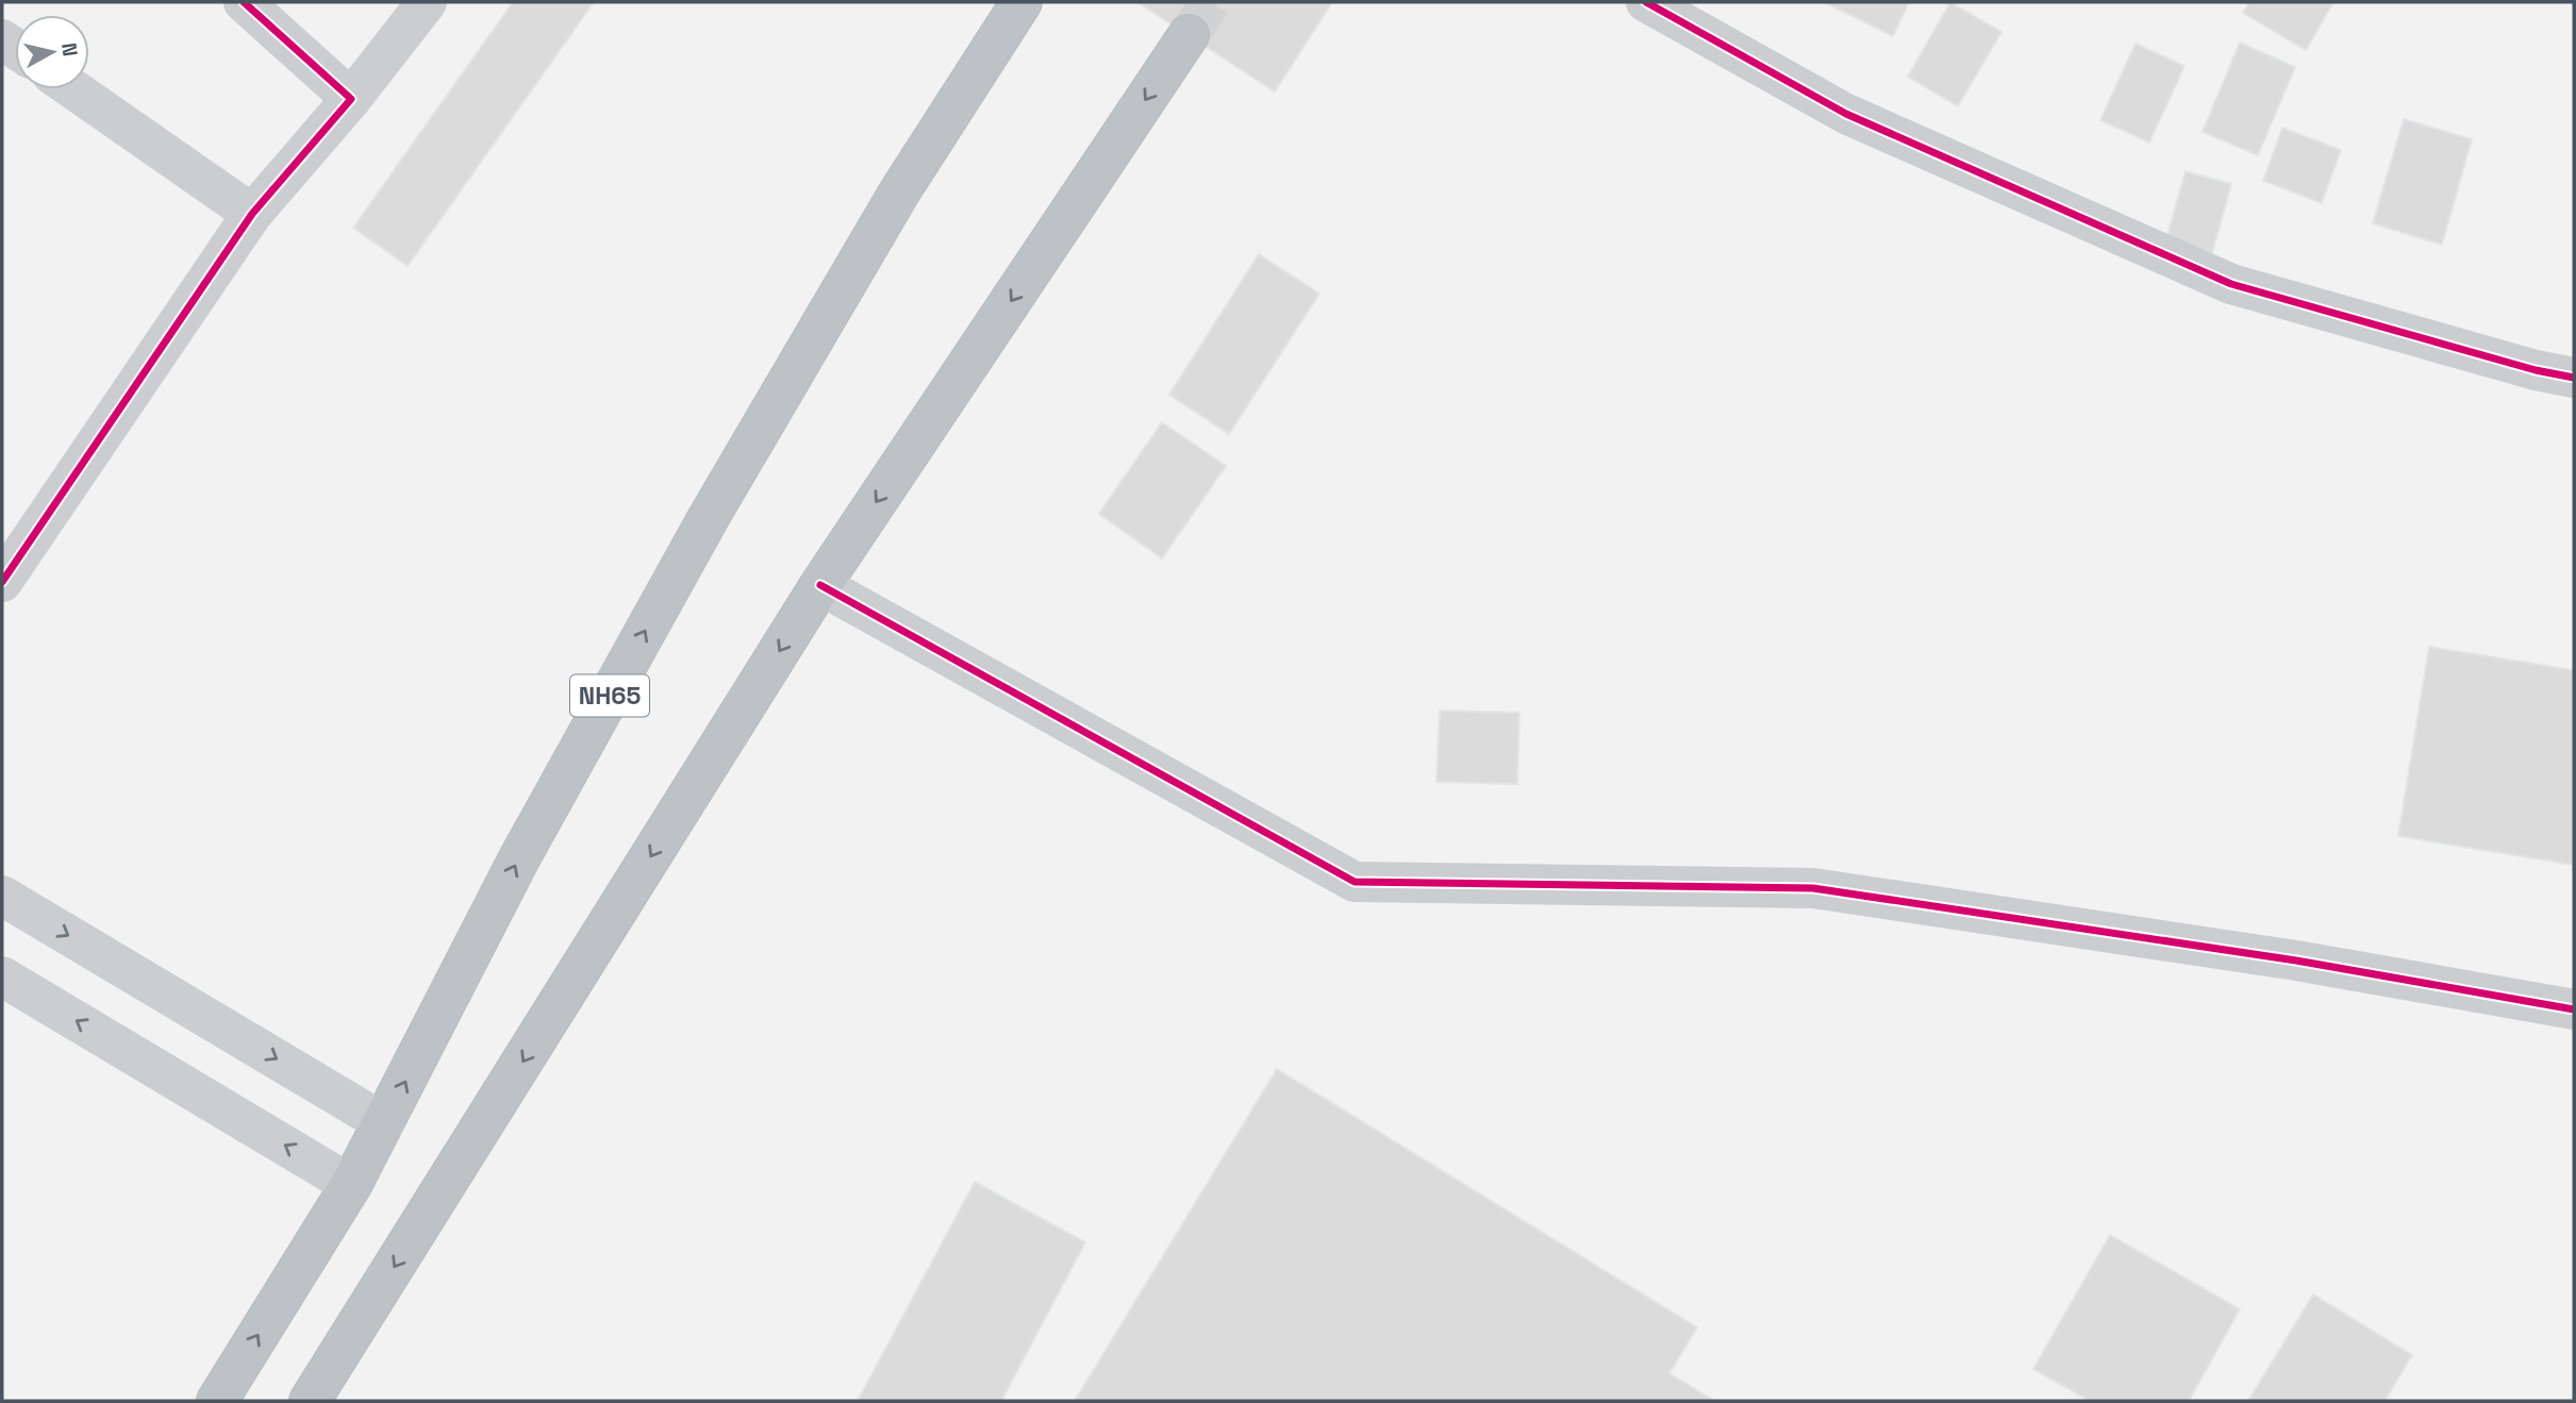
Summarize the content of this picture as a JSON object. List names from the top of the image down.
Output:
{
  "streets": {
    "highway": ["NH65"]
  },
  "north": "right"
}
